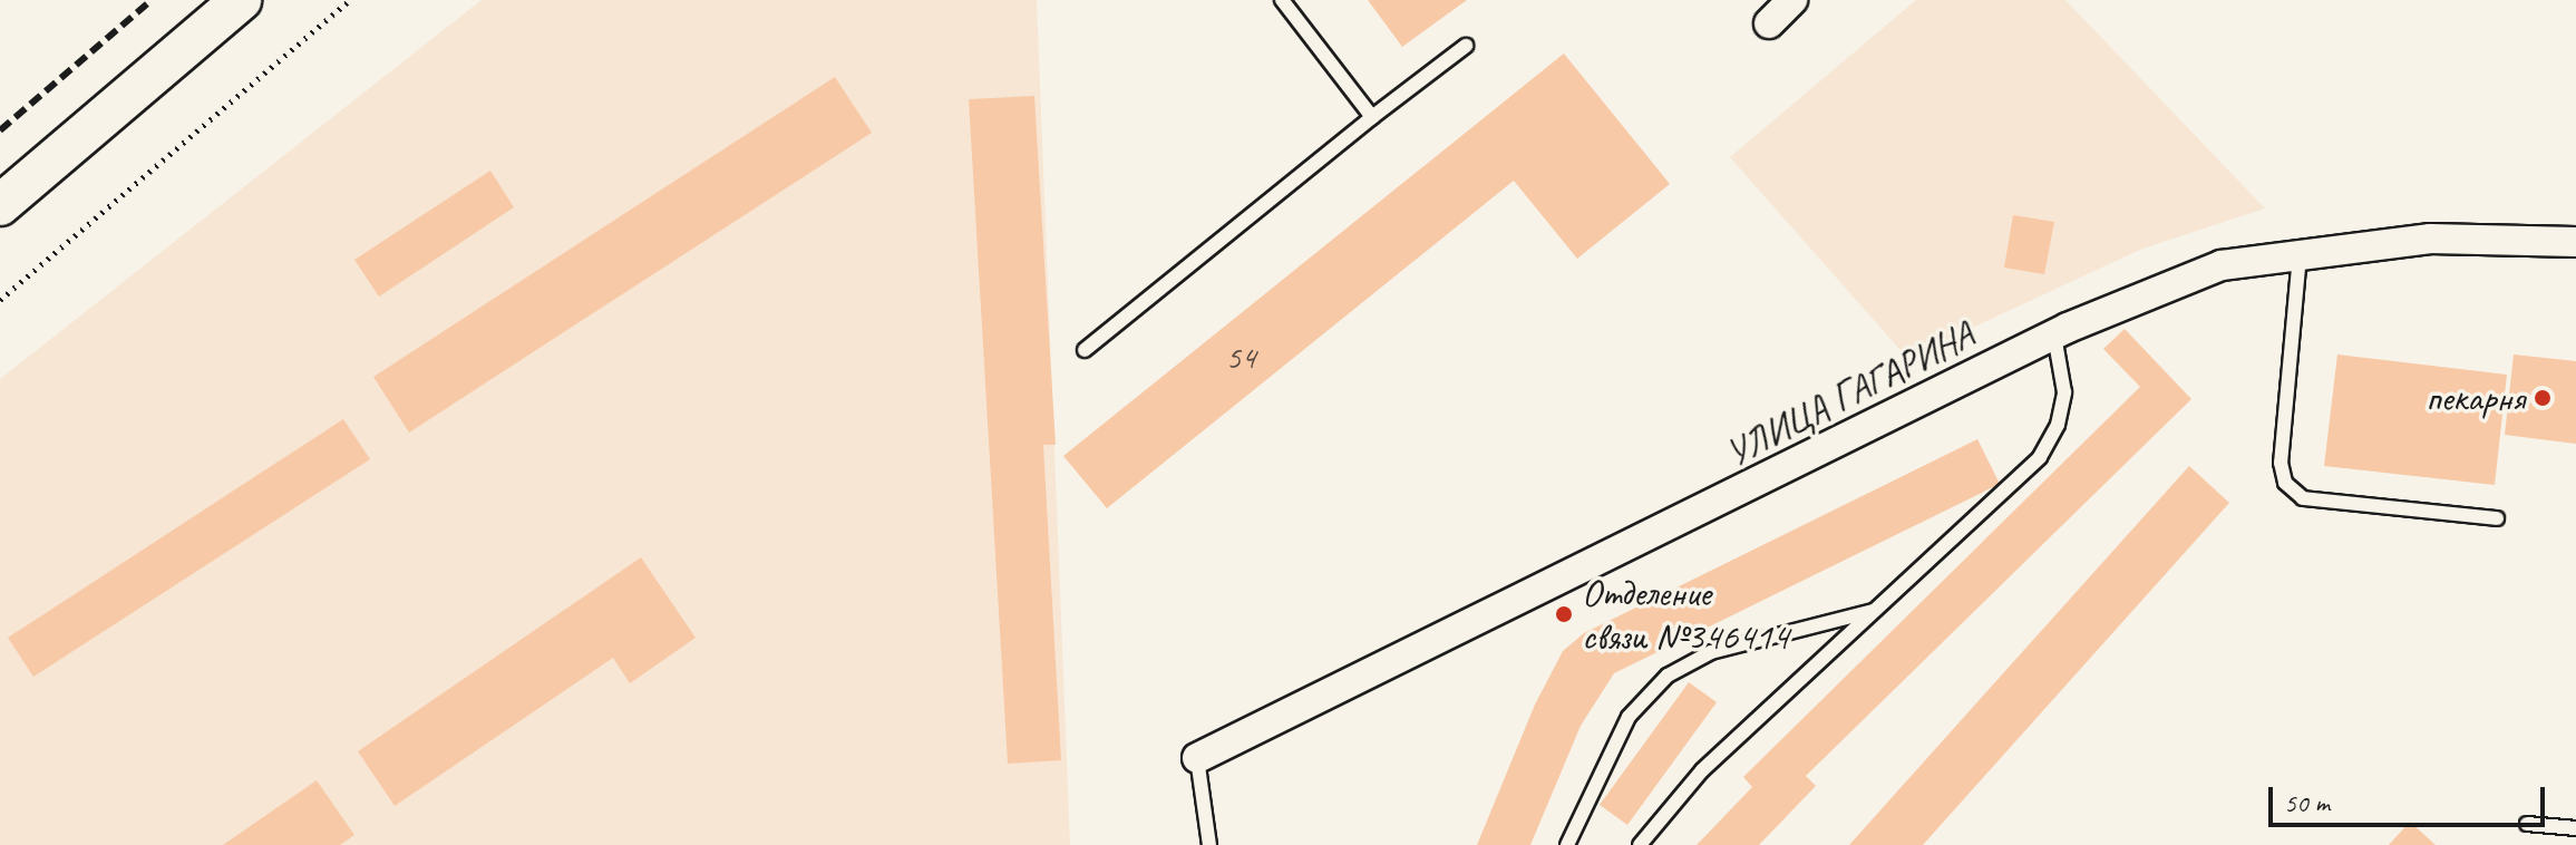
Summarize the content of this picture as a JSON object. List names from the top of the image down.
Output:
{
  "streets": {
    "street": ["УЛИЦА ГАГАРИНА"]
  },
  "places": ["пекарня", "Отделение связи №346414"],
  "house_numbers": ["54"],
  "scale_bar": "50 m"
}
